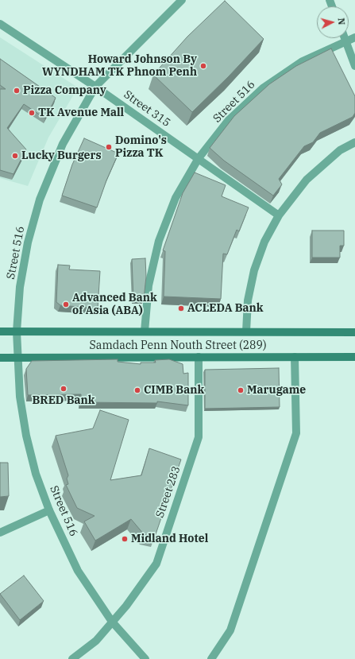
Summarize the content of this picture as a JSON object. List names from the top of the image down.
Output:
{
  "streets": {
    "main road": ["Samdach Penn Nouth Street (289)"],
    "street": ["Street 516", "Street 315", "Street 283"]
  },
  "crossings": [
    ["Street 516", "Street 315"],
    ["Street 516", "Samdach Penn Nouth Street (289)"],
    ["Street 516", "Street 283"],
    ["Samdach Penn Nouth Street (289)", "Street 283"]
  ],
  "places": [
    "Howard Johnson By WYNDHAM TK Phnom Penh",
    "Pizza Company",
    "TK Avenue Mall",
    "Domino's Pizza TK",
    "Lucky Burgers",
    "Advanced Bank of Asia (ABA)",
    "ACLEDA Bank",
    "BRED Bank",
    "CIMB Bank",
    "Marugame",
    "Midland Hotel"
  ],
  "north": "right"
}
